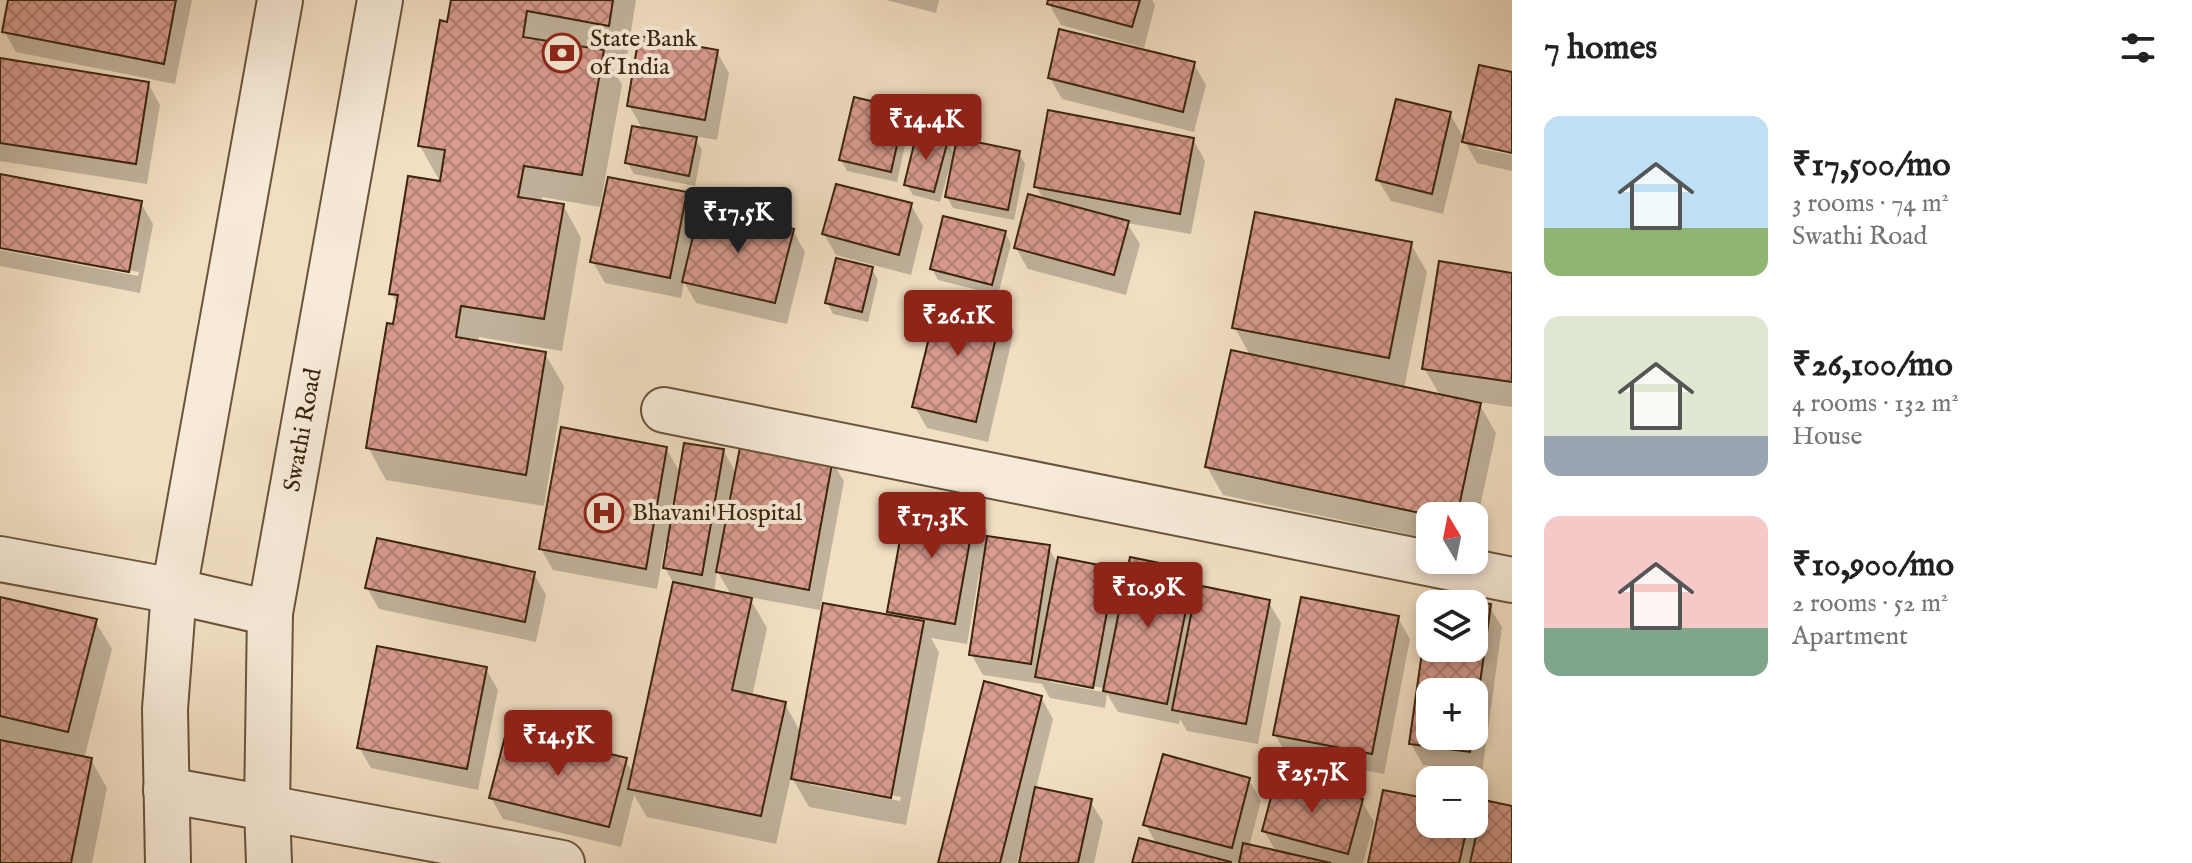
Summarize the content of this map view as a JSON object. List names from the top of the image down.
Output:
{
  "streets": {
    "street": ["Swathi Road"]
  },
  "places": {
    "bank": ["State Bank of India"],
    "hospital": ["Bhavani Hospital"]
  },
  "north": "top",
  "page": {
    "heading": "7 homes",
    "price": [
      "₹14.4K",
      "₹17.5K",
      "₹26.1K",
      "₹17.3K",
      "₹10.9K",
      "₹14.5K",
      "₹25.7K"
    ],
    "list": [
      {
        "name": "₹17,500/mo",
        "note": "3 rooms · 74 m² · Swathi Road"
      },
      {
        "name": "₹26,100/mo",
        "note": "4 rooms · 132 m² · House"
      },
      {
        "name": "₹10,900/mo",
        "note": "2 rooms · 52 m² · Apartment"
      }
    ],
    "map_buttons": ["+", "−"]
  }
}
